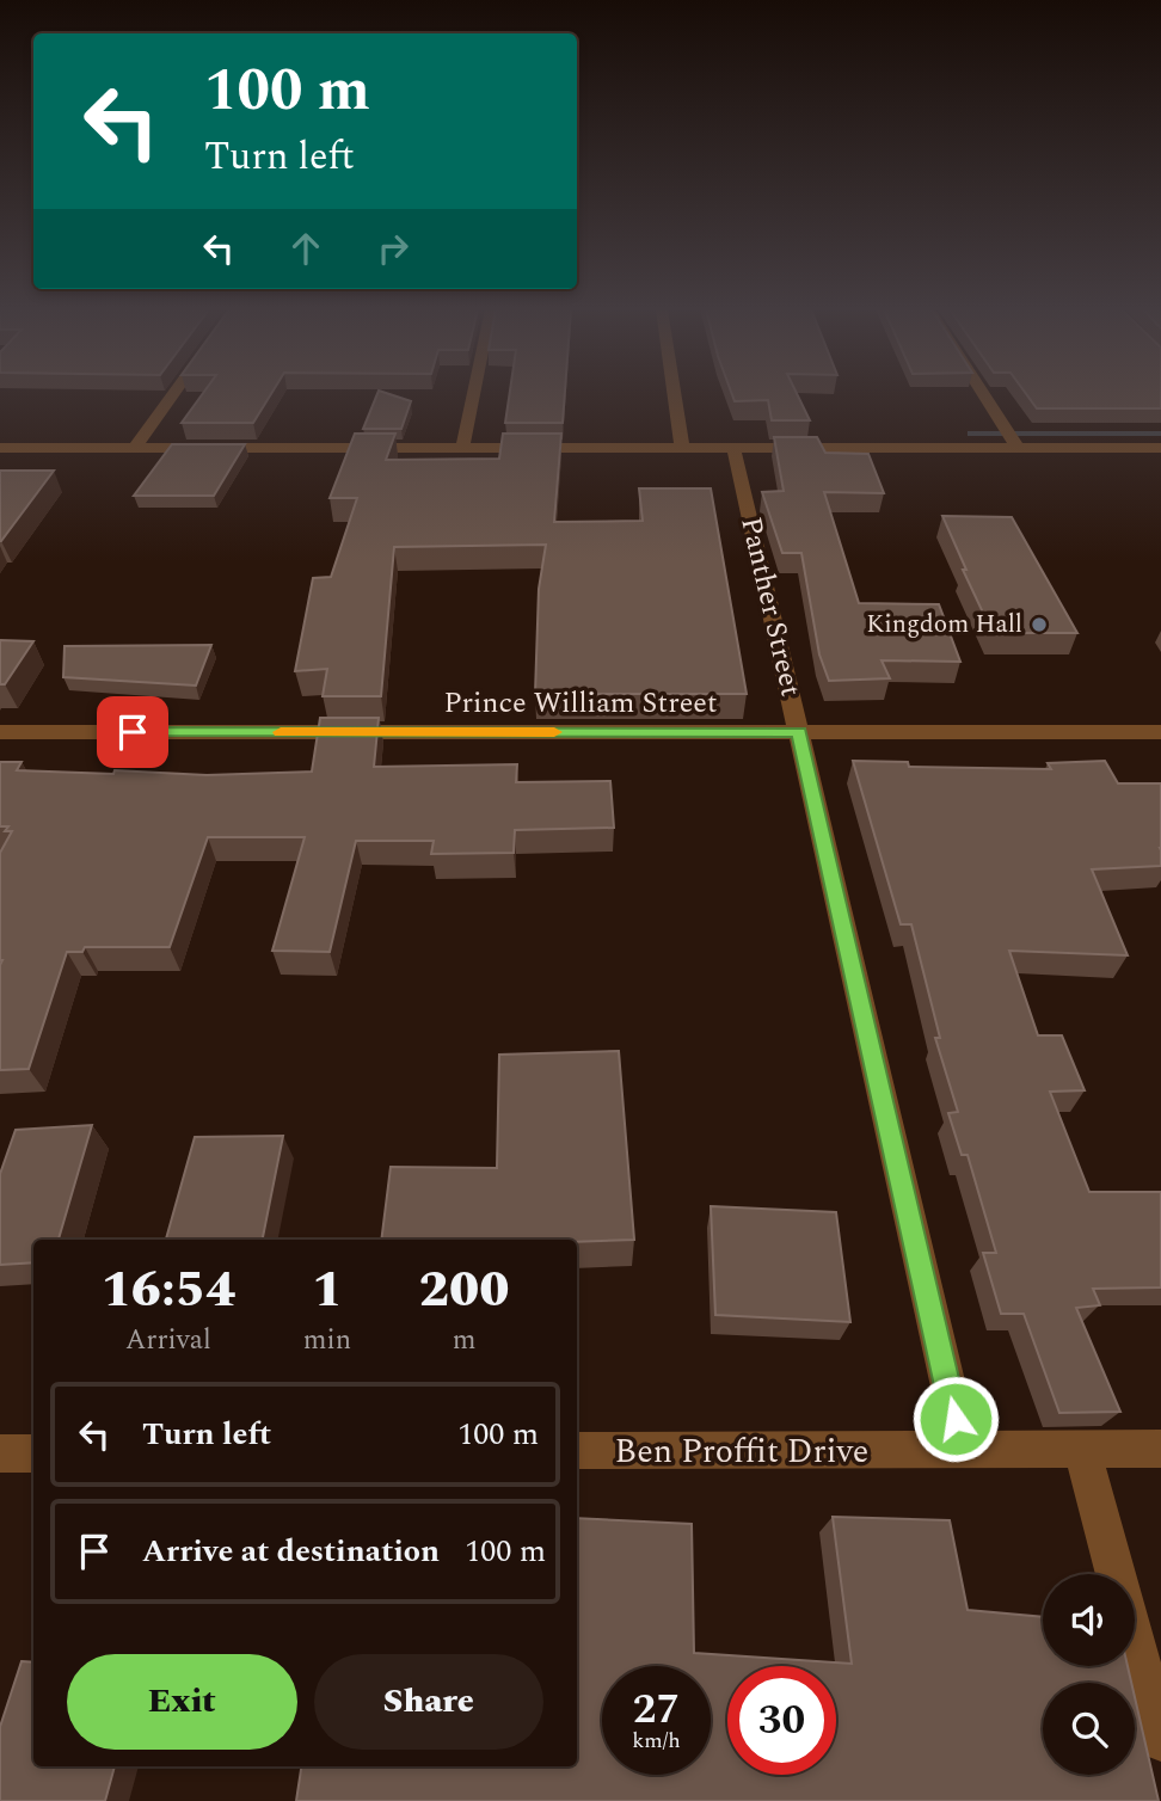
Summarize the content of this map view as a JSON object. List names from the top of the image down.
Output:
{
  "streets": {
    "street": ["Panther Street", "Prince William Street", "Ben Proffit Drive"]
  },
  "crossings": [
    ["Panther Street", "Prince William Street"],
    ["Panther Street", "Ben Proffit Drive"]
  ],
  "places": ["Kingdom Hall"],
  "page": {
    "turn": ["100 m", "Turn left"],
    "eta": [
      "16:54",
      "Arrival",
      "1",
      "min",
      "200",
      "m"
    ],
    "list": [
      {
        "name": "Turn left",
        "value": "100 m"
      },
      {
        "name": "Arrive at destination",
        "value": "100 m"
      }
    ],
    "buttons": ["Exit", "Share"],
    "speed": "27 km/h",
    "limit": "30"
  }
}
